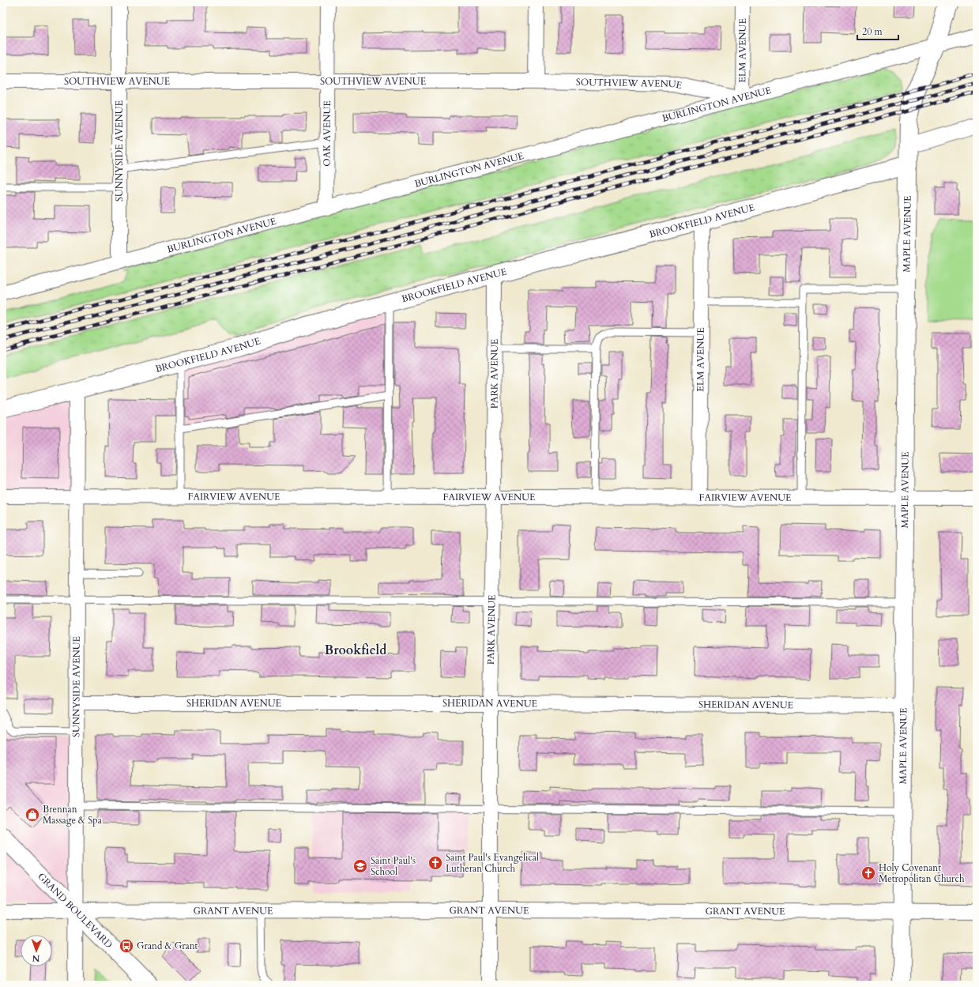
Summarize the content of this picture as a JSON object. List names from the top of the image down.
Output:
{
  "streets": {
    "street": [
      "ELM AVENUE",
      "SOUTHVIEW AVENUE",
      "BURLINGTON AVENUE",
      "OAK AVENUE",
      "SUNNYSIDE AVENUE",
      "BROOKFIELD AVENUE",
      "MAPLE AVENUE",
      "PARK AVENUE",
      "FAIRVIEW AVENUE",
      "SHERIDAN AVENUE",
      "GRAND BOULEVARD",
      "GRANT AVENUE"
    ]
  },
  "crossings": [
    ["ELM AVENUE", "SOUTHVIEW AVENUE"],
    ["ELM AVENUE", "BURLINGTON AVENUE"],
    ["ELM AVENUE", "BROOKFIELD AVENUE"],
    ["ELM AVENUE", "FAIRVIEW AVENUE"],
    ["SOUTHVIEW AVENUE", "BURLINGTON AVENUE"],
    ["SOUTHVIEW AVENUE", "OAK AVENUE"],
    ["SOUTHVIEW AVENUE", "SUNNYSIDE AVENUE"],
    ["BURLINGTON AVENUE", "OAK AVENUE"],
    ["BURLINGTON AVENUE", "SUNNYSIDE AVENUE"],
    ["BURLINGTON AVENUE", "MAPLE AVENUE"],
    ["SUNNYSIDE AVENUE", "BROOKFIELD AVENUE"],
    ["SUNNYSIDE AVENUE", "FAIRVIEW AVENUE"],
    ["SUNNYSIDE AVENUE", "SHERIDAN AVENUE"],
    ["SUNNYSIDE AVENUE", "GRAND BOULEVARD"],
    ["SUNNYSIDE AVENUE", "GRANT AVENUE"],
    ["BROOKFIELD AVENUE", "MAPLE AVENUE"],
    ["BROOKFIELD AVENUE", "PARK AVENUE"],
    ["MAPLE AVENUE", "FAIRVIEW AVENUE"],
    ["MAPLE AVENUE", "SHERIDAN AVENUE"],
    ["MAPLE AVENUE", "GRANT AVENUE"],
    ["PARK AVENUE", "FAIRVIEW AVENUE"],
    ["PARK AVENUE", "SHERIDAN AVENUE"],
    ["PARK AVENUE", "GRANT AVENUE"],
    ["GRAND BOULEVARD", "GRANT AVENUE"]
  ],
  "districts": ["Brookfield"],
  "places": {
    "shop": ["Brennan Massage & Spa"],
    "church": ["Saint Paul's Evangelical Lutheran Church", "Holy Covenant Metropolitan Church"],
    "school or university": ["Saint Paul's School"],
    "bus stop": ["Grand & Grant"]
  },
  "scale_bar": "20 m",
  "north": "bottom"
}
